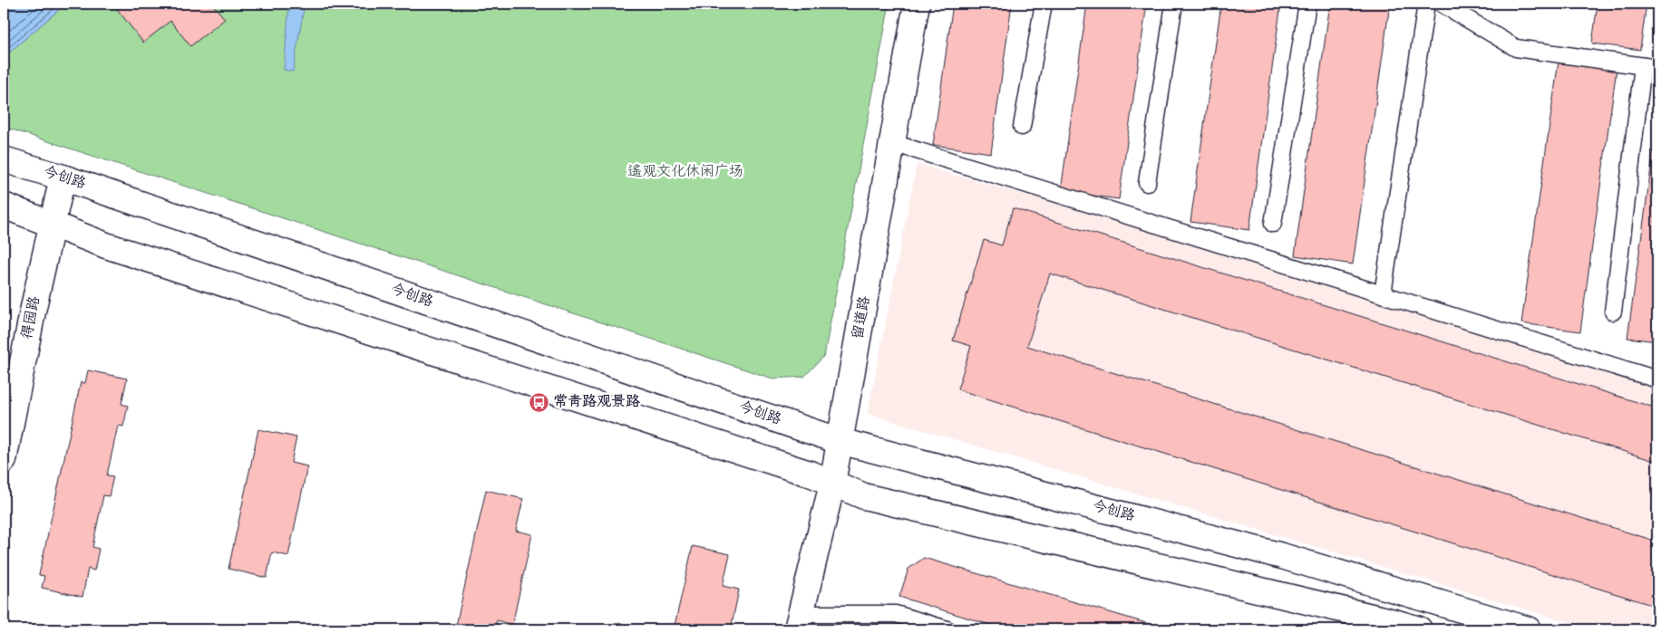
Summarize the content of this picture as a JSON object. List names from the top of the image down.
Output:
{
  "streets": {
    "main road": ["今创路", "得园路", "留道路"]
  },
  "crossings": [
    ["今创路", "得园路"],
    ["今创路", "留道路"]
  ],
  "parks": ["遥观文化休闲广场"],
  "places": {
    "bus stop": ["常青路观景路"]
  }
}
